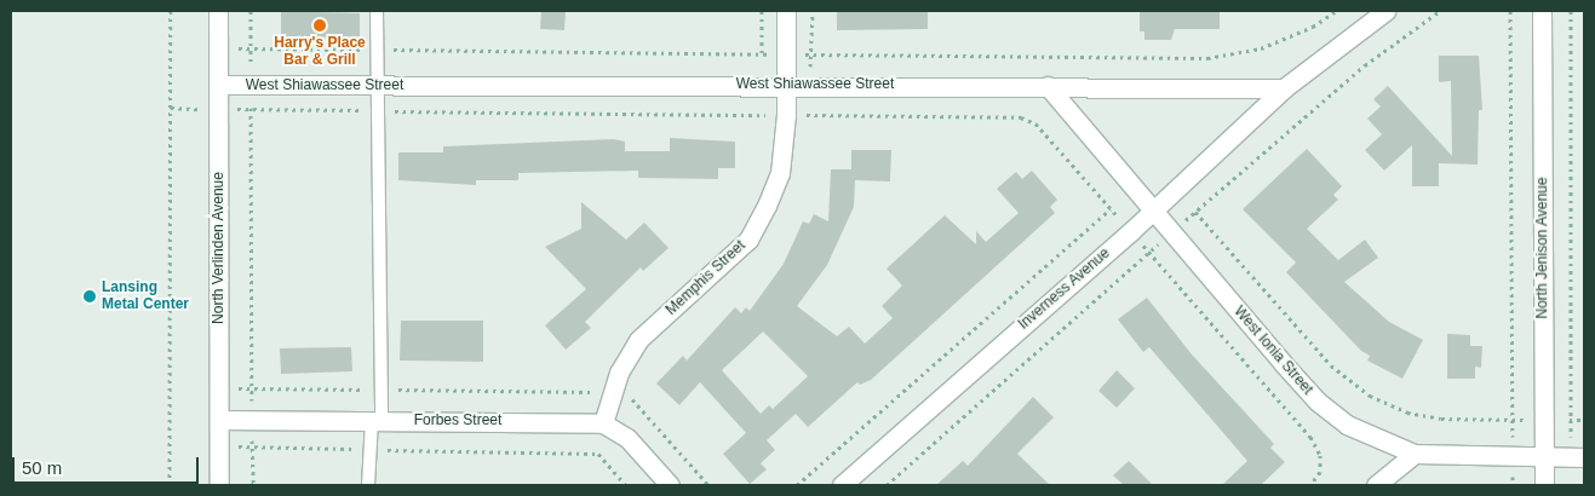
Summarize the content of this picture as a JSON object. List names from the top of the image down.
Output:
{
  "streets": {
    "street": [
      "West Shiawassee Street",
      "North Verlinden Avenue",
      "North Jenison Avenue",
      "Memphis Street",
      "Inverness Avenue",
      "West Ionia Street",
      "Forbes Street"
    ]
  },
  "crossings": [
    ["West Shiawassee Street", "North Verlinden Avenue"],
    ["West Shiawassee Street", "Memphis Street"],
    ["West Shiawassee Street", "Inverness Avenue"],
    ["West Shiawassee Street", "West Ionia Street"],
    ["North Verlinden Avenue", "Forbes Street"],
    ["North Jenison Avenue", "West Ionia Street"],
    ["Memphis Street", "Forbes Street"],
    ["Inverness Avenue", "West Ionia Street"]
  ],
  "places": ["Harry's Place Bar & Grill", "Lansing Metal Center"],
  "scale_bar": "50 m"
}
